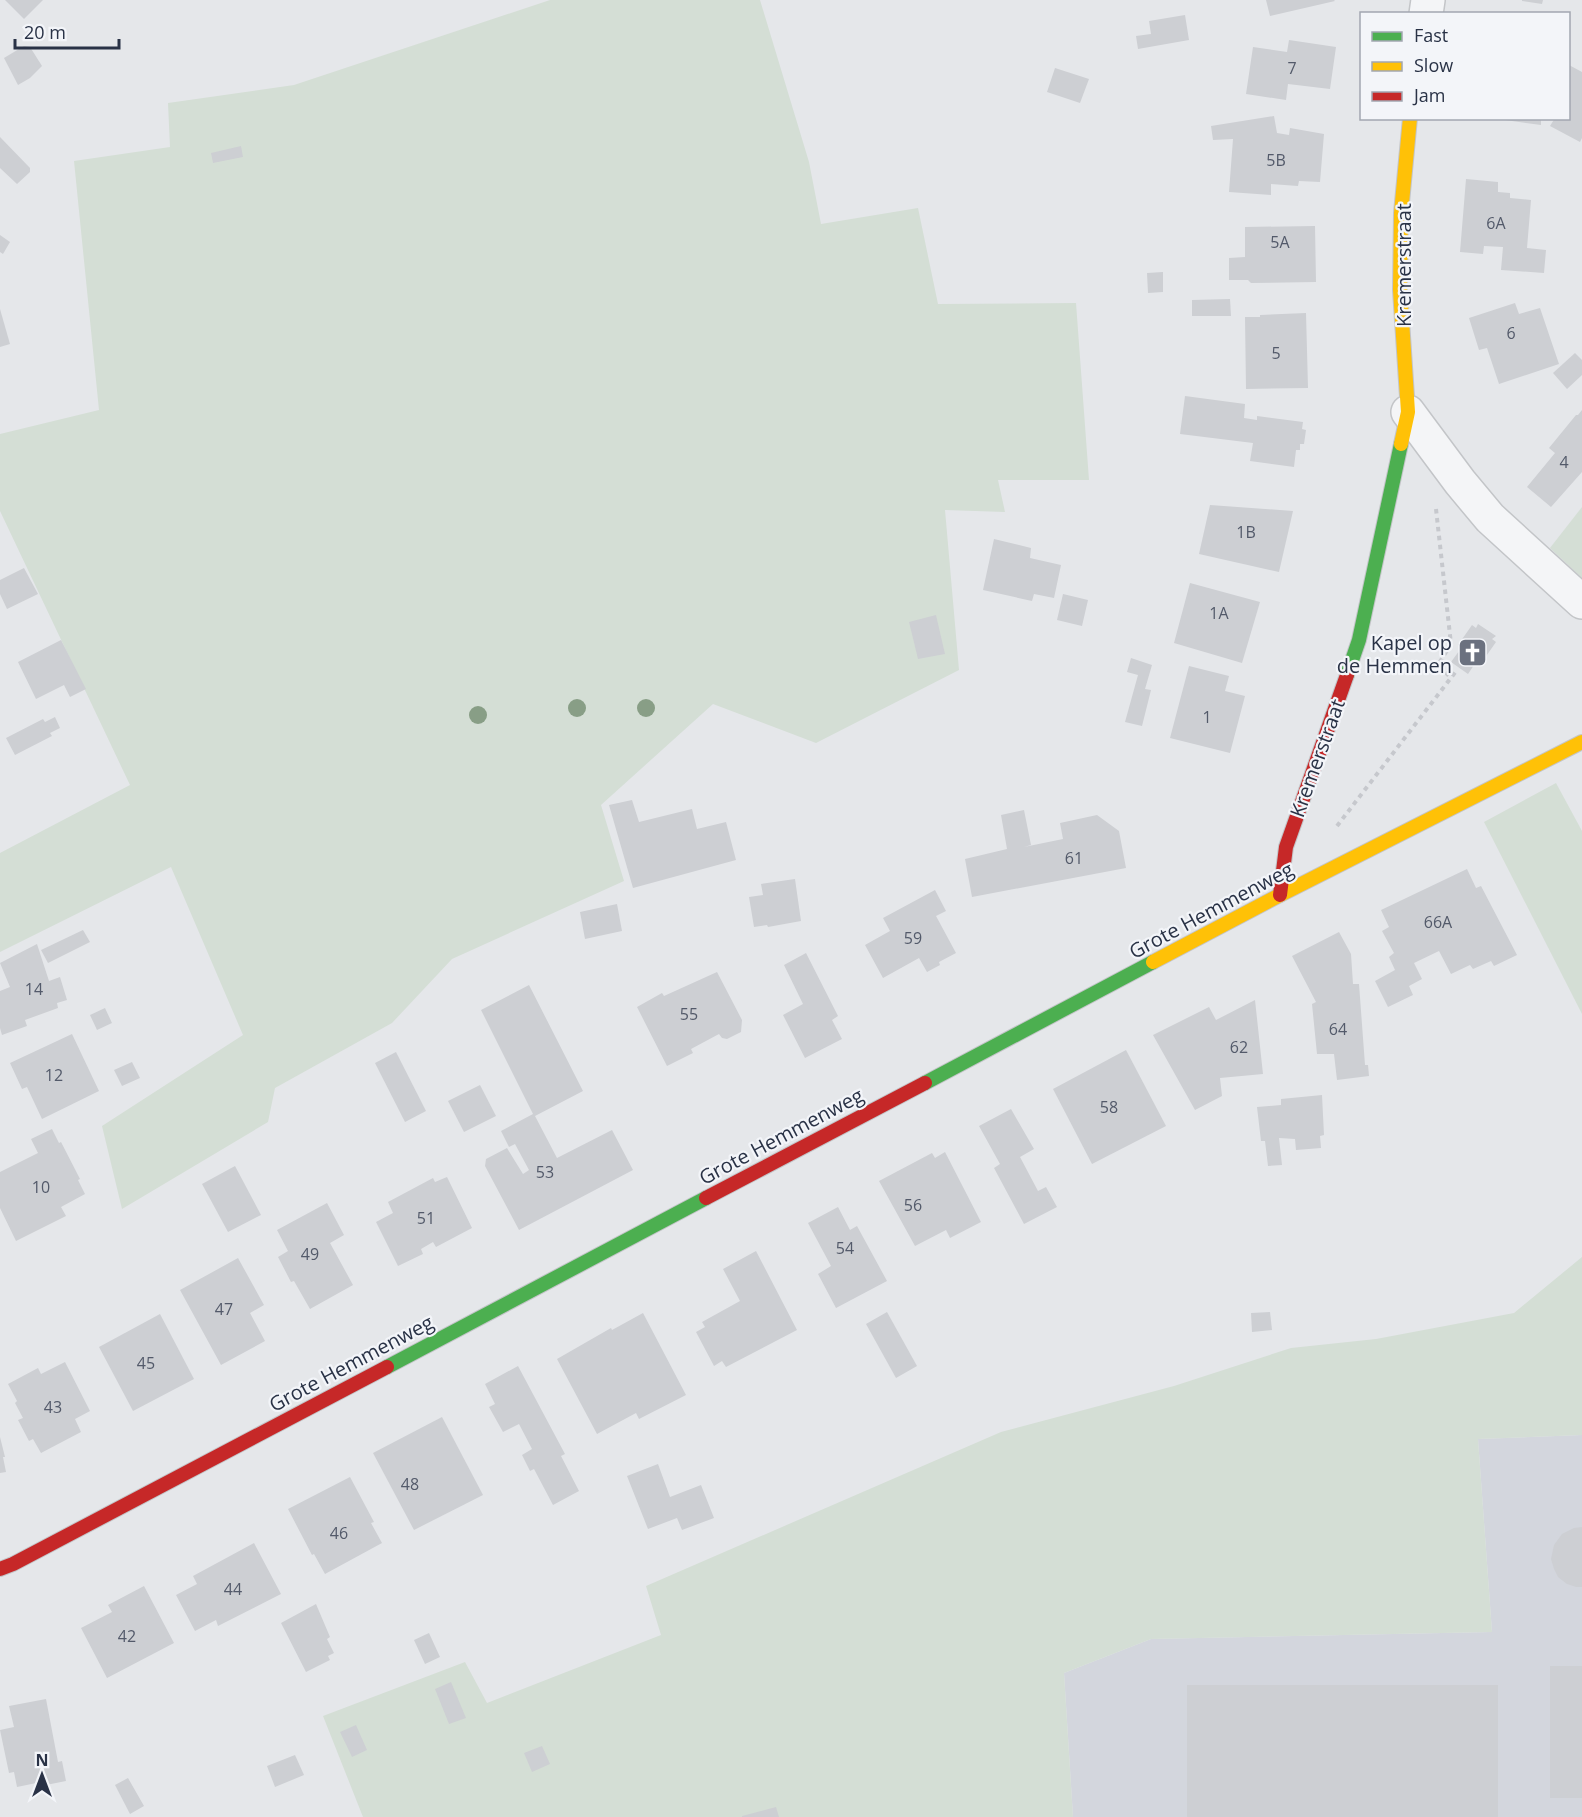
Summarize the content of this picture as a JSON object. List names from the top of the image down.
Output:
{
  "streets": {
    "street": ["Kremerstraat", "Grote Hemmenweg"]
  },
  "crossings": [
    ["Kremerstraat", "Grote Hemmenweg"]
  ],
  "places": {
    "church": ["Kapel op de Hemmen"]
  },
  "house_numbers": [
    "7",
    "5B",
    "6A",
    "5A",
    "6",
    "5",
    "4",
    "1B",
    "1A",
    "1",
    "61",
    "66A",
    "59",
    "14",
    "55",
    "64",
    "62",
    "12",
    "58",
    "53",
    "10",
    "56",
    "51",
    "54",
    "49",
    "47",
    "45",
    "43",
    "48",
    "46",
    "44",
    "42"
  ],
  "legend": ["Fast", "Slow", "Jam"],
  "scale_bar": "20 m",
  "north": "top"
}
